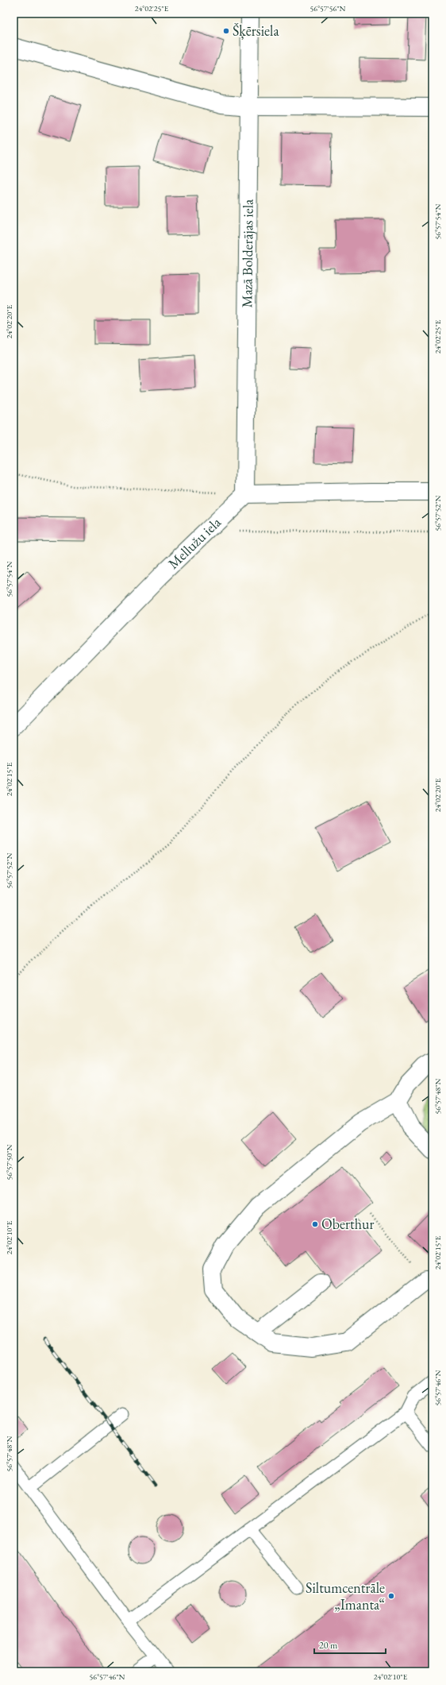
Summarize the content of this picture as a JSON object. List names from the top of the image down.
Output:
{
  "streets": {
    "street": ["Mazā Bolderājas iela", "Mellužu iela"]
  },
  "crossings": [
    ["Mazā Bolderājas iela", "Mellužu iela"]
  ],
  "places": ["Šķērsiela", "Oberthur", "Siltumcentrāle „Imanta“"],
  "scale_bar": "20 m",
  "coordinates": [
    "24°02'25\"E",
    "56°57'56\"N",
    "56°57'54\"N",
    "24°02'20\"E",
    "56°57'52\"N",
    "24°02'15\"E",
    "56°57'48\"N",
    "56°57'50\"N",
    "24°02'10\"E",
    "56°57'46\"N"
  ]
}
